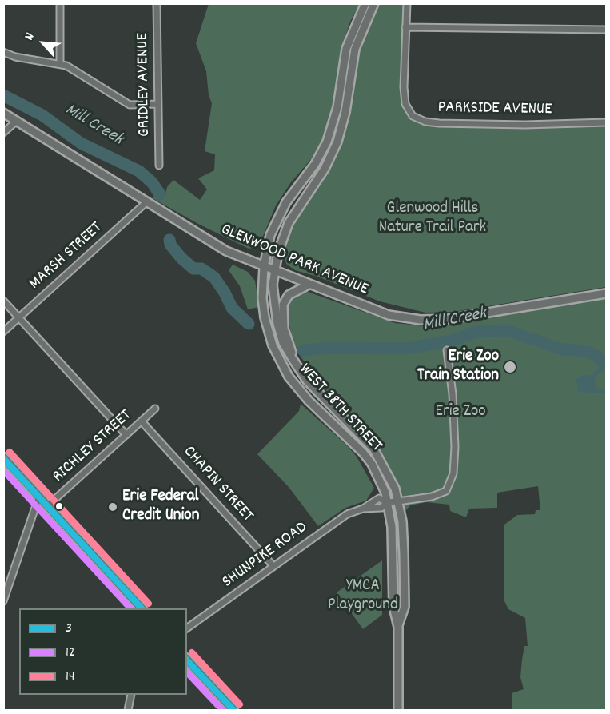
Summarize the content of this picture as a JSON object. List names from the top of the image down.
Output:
{
  "streets": {
    "main road": ["GLENWOOD PARK AVENUE", "WEST 38TH STREET"],
    "street": [
      "GRIDLEY AVENUE",
      "PARKSIDE AVENUE",
      "MARSH STREET",
      "RICHLEY STREET",
      "CHAPIN STREET",
      "SHUNPIKE ROAD"
    ]
  },
  "crossings": [
    ["MARSH STREET", "GLENWOOD PARK AVENUE"],
    ["GLENWOOD PARK AVENUE", "WEST 38TH STREET"],
    ["WEST 38TH STREET", "SHUNPIKE ROAD"],
    ["RICHLEY STREET", "CHAPIN STREET"],
    ["CHAPIN STREET", "SHUNPIKE ROAD"]
  ],
  "water": ["Mill Creek"],
  "parks": ["Glenwood Hills Nature Trail Park", "Erie Zoo", "YMCA Playground"],
  "places": ["Erie Zoo Train Station", "Erie Federal Credit Union"],
  "lines": ["transit line 14", "transit line 3", "transit line 12"],
  "legend": ["3", "12", "14"],
  "north": "top left"
}
